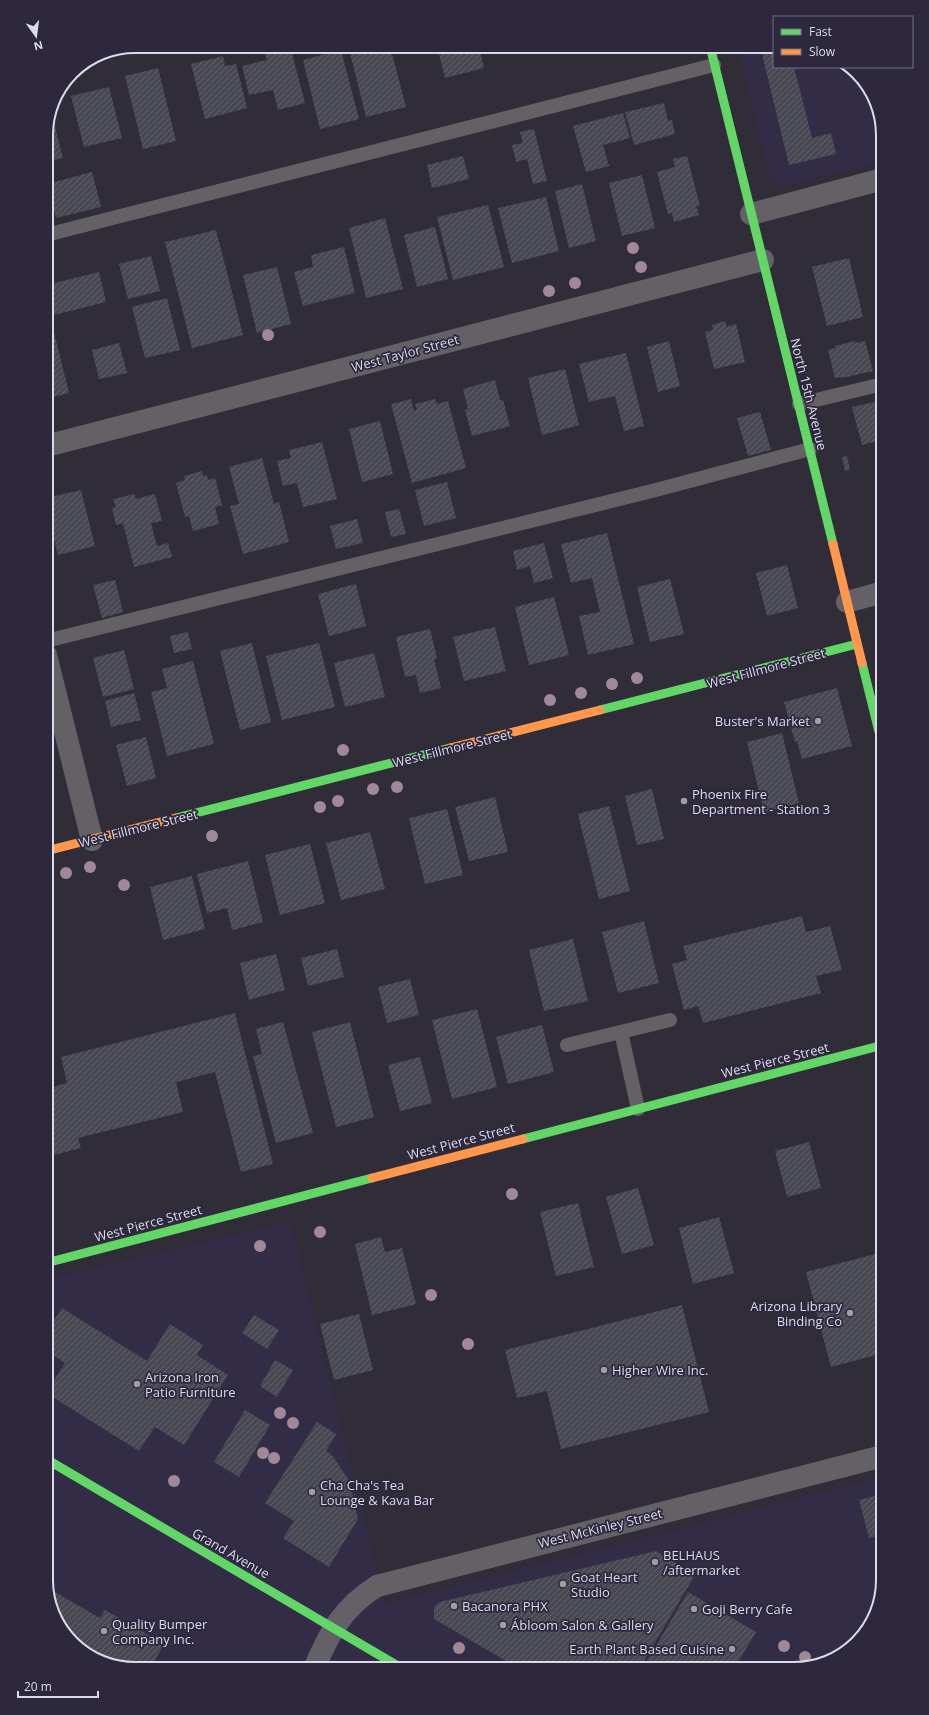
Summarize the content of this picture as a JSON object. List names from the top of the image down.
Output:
{
  "streets": {
    "street": [
      "West Taylor Street",
      "North 15th Avenue",
      "West Fillmore Street",
      "West Pierce Street",
      "West McKinley Street",
      "Grand Avenue"
    ]
  },
  "crossings": [
    ["West Taylor Street", "North 15th Avenue"],
    ["North 15th Avenue", "West Fillmore Street"],
    ["West McKinley Street", "Grand Avenue"]
  ],
  "places": [
    "Buster's Market",
    "Phoenix Fire Department - Station 3",
    "Arizona Library Binding Co",
    "Higher Wire Inc.",
    "Arizona Iron Patio Furniture",
    "Cha Cha's Tea Lounge & Kava Bar",
    "BELHAUS /aftermarket",
    "Goat Heart Studio",
    "Bacanora PHX",
    "Goji Berry Cafe",
    "Ábloom Salon & Gallery",
    "Quality Bumper Company Inc.",
    "Earth Plant Based Cuisine"
  ],
  "legend": ["Fast", "Slow"],
  "scale_bar": "20 m",
  "north": "bottom"
}
